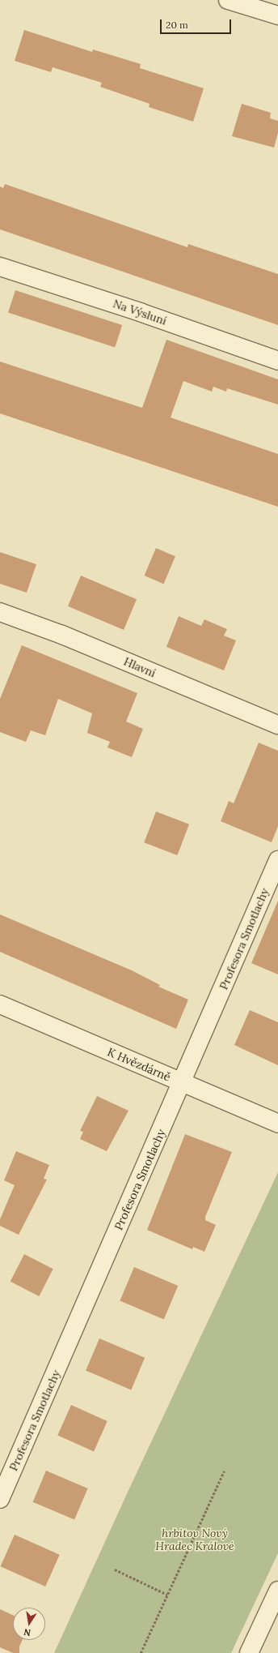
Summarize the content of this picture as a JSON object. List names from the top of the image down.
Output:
{
  "streets": {
    "street": [
      "Na Výsluní",
      "Hlavní",
      "Profesora Smotlachy",
      "K Hvězdárně"
    ]
  },
  "crossings": [
    ["Profesora Smotlachy", "K Hvězdárně"]
  ],
  "parks": ["hrbitov Nový Hradec Králové"],
  "scale_bar": "20 m",
  "north": "bottom"
}
